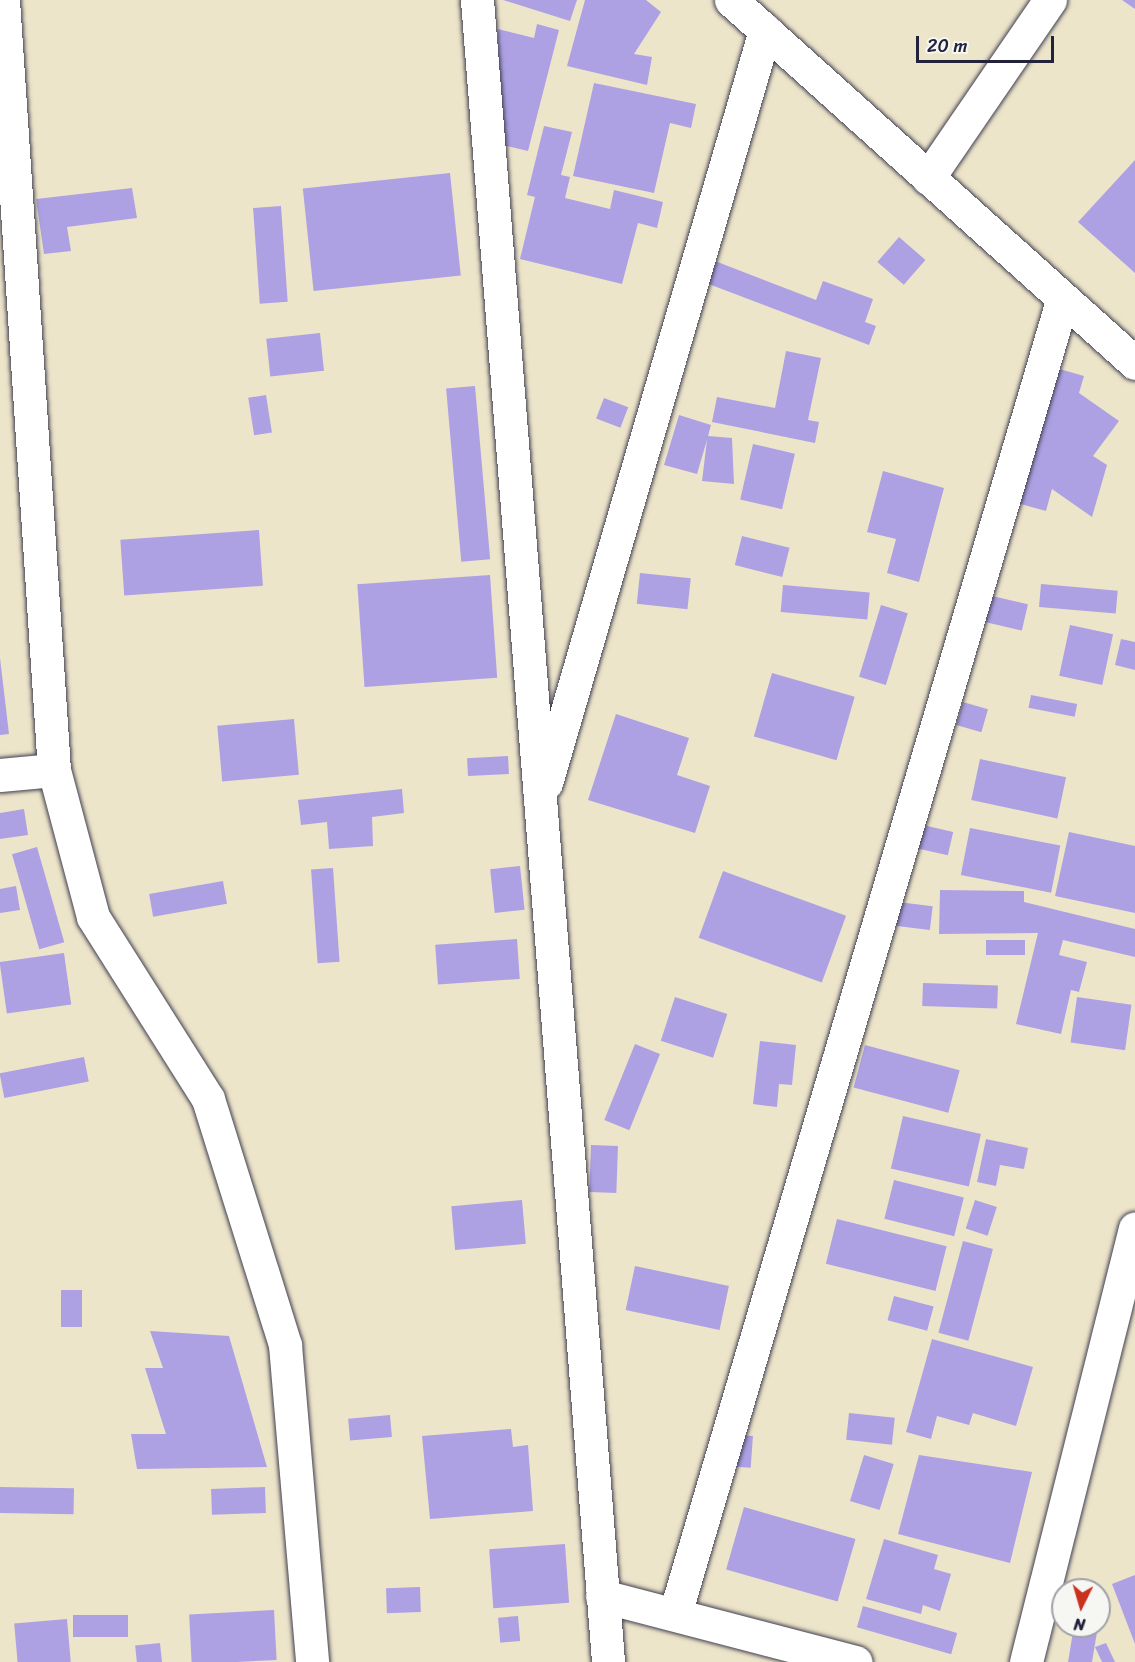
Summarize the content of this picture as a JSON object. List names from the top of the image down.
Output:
{
  "scale_bar": "20 m",
  "north": "bottom"
}
